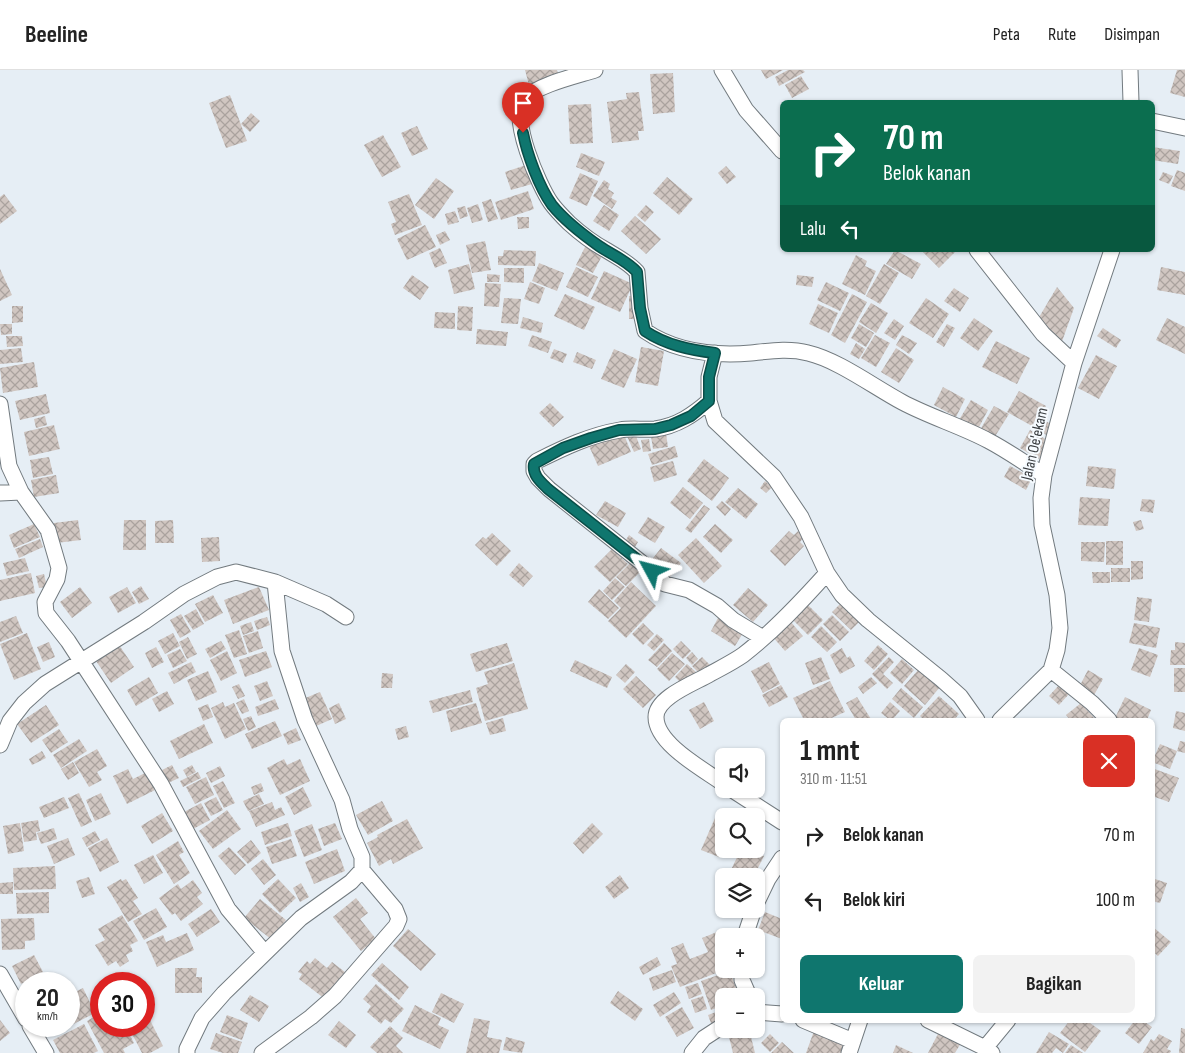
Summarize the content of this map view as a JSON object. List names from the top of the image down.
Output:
{
  "streets": {
    "street": ["Jalan Oe'ekam"]
  },
  "page": {
    "header": "Beeline",
    "nav": ["Peta", "Rute", "Disimpan"],
    "turn": ["70 m", "Belok kanan"],
    "then": "Lalu",
    "heading": ["1 mnt", "310 m · 11:51"],
    "map_buttons": ["+", "−"],
    "list": [
      {
        "name": "Belok kanan",
        "value": "70 m"
      },
      {
        "name": "Belok kiri",
        "value": "100 m"
      }
    ],
    "buttons": ["Keluar", "Bagikan"],
    "speed": "20 km/h",
    "limit": "30"
  }
}
